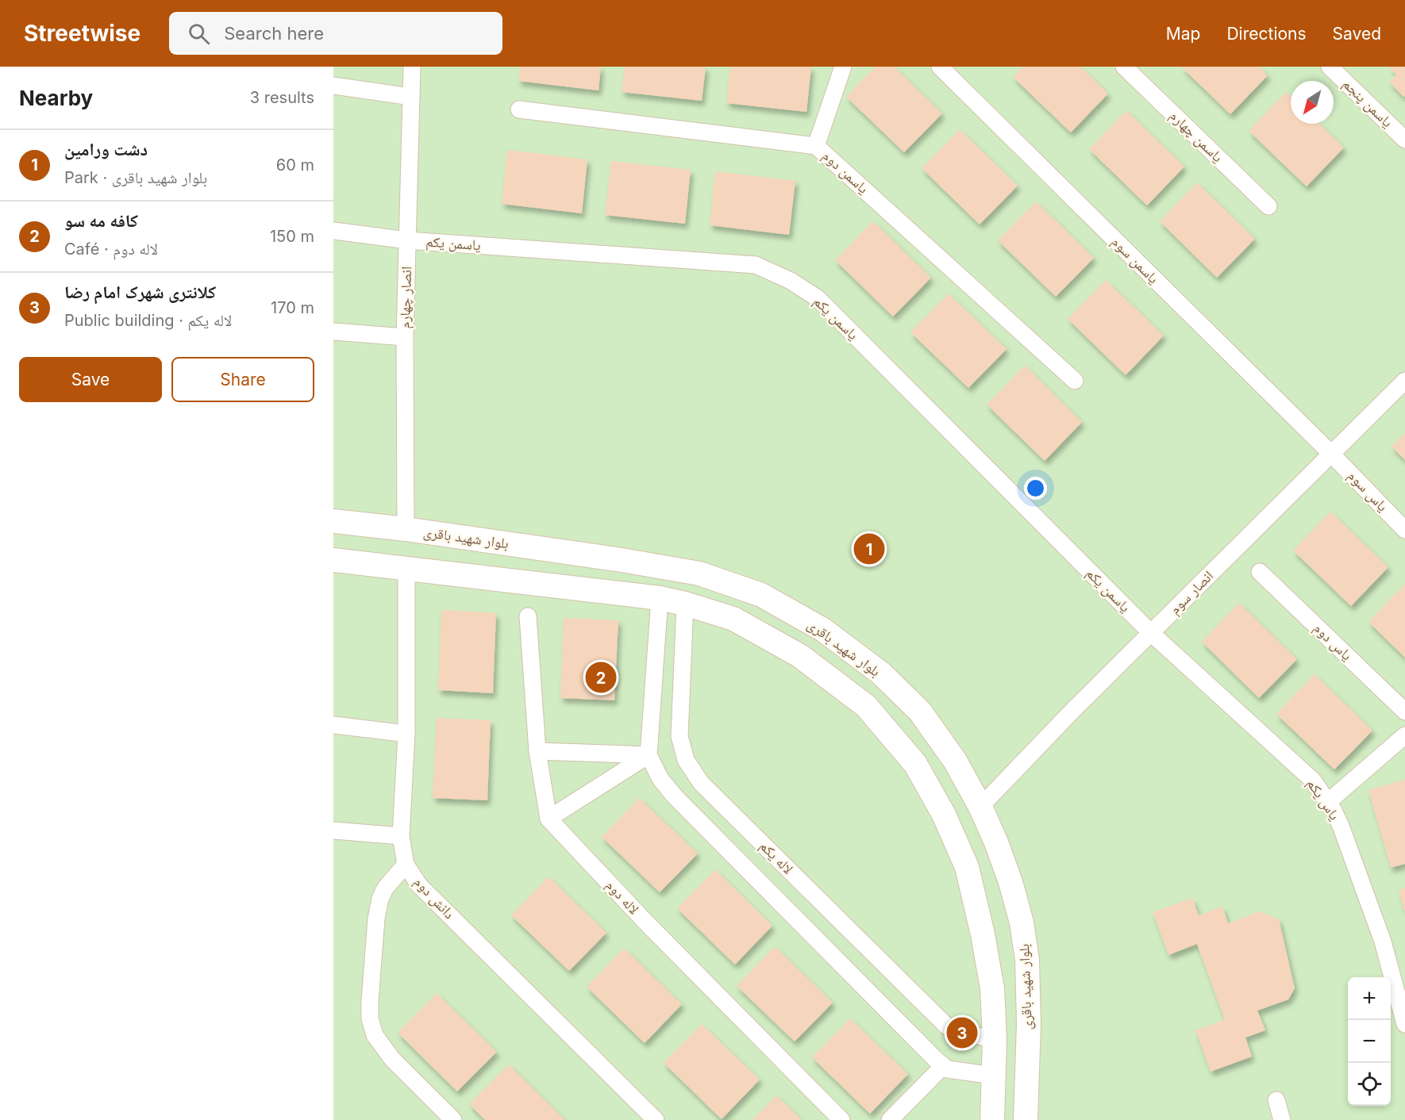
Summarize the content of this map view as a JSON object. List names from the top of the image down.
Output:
{
  "streets": {
    "street": [
      "یاسمن پنجم",
      "یاسمن چهارم",
      "یاسمن دوم",
      "یاسمن یکم",
      "یاسمن سوم",
      "انصار چهارم",
      "یاس سوم",
      "بلوار شهید باقری",
      "انصار سوم",
      "یاس دوم",
      "یاس یکم",
      "لاله یکم",
      "لاله دوم",
      "دانش دوم"
    ]
  },
  "crossings": [
    ["یاسمن یکم", "انصار چهارم"],
    ["یاسمن یکم", "انصار سوم"],
    ["یاسمن یکم", "یاس یکم"],
    ["یاسمن سوم", "یاس سوم"],
    ["یاسمن سوم", "انصار سوم"],
    ["انصار چهارم", "بلوار شهید باقری"],
    ["یاس سوم", "انصار سوم"],
    ["بلوار شهید باقری", "انصار سوم"],
    ["انصار سوم", "یاس یکم"]
  ],
  "north": "bottom left",
  "page": {
    "header": "Streetwise",
    "search": "Search here",
    "nav": ["Map", "Directions", "Saved"],
    "heading": ["Nearby", "3 results"],
    "list": [
      {
        "mark": "1",
        "name": "دشت ورامین",
        "note": "Park · بلوار شهید باقری",
        "value": "60 m"
      },
      {
        "mark": "2",
        "name": "کافه مه سو",
        "note": "Café · لاله دوم",
        "value": "150 m"
      },
      {
        "mark": "3",
        "name": "کلانتری شهرک امام رضا",
        "note": "Public building · لاله یکم",
        "value": "170 m"
      }
    ],
    "buttons": ["Save", "Share"],
    "pins": ["1", "2", "3"],
    "map_buttons": ["+", "−"]
  }
}
